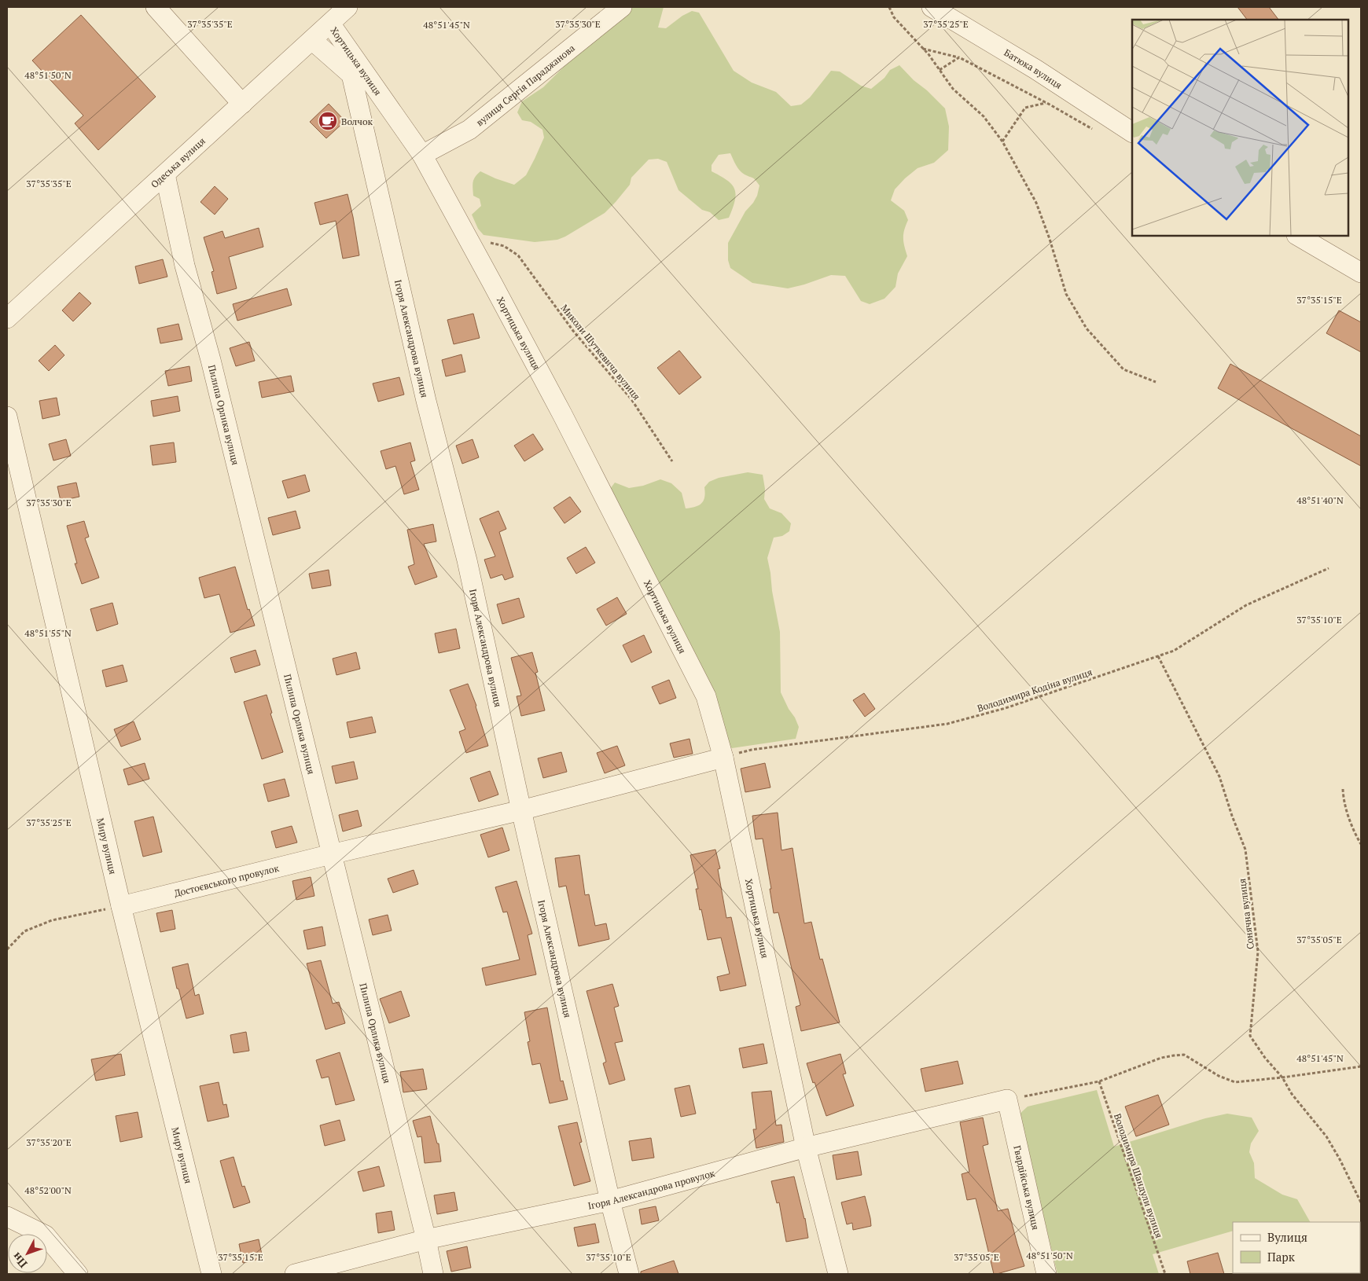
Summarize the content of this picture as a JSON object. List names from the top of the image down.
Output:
{
  "streets": {
    "street": [
      "Хортицька вулиця",
      "Батюка вулиця",
      "вулиця Сергія Параджанова",
      "Одеська вулиця",
      "Ігоря Александрова вулиця",
      "Пилипа Орлика вулиця",
      "Миру вулиця",
      "Достоєвського провулок",
      "Гвардійська вулиця",
      "Ігоря Александрова провулок"
    ],
    "path": [
      "Миколи Шуткевича вулиця",
      "Володимира Кодіна вулиця",
      "Сонячна вулиця",
      "Володимира Шандули вулиця"
    ]
  },
  "crossings": [
    ["Хортицька вулиця", "вулиця Сергія Параджанова"],
    ["Хортицька вулиця", "Одеська вулиця"],
    ["Хортицька вулиця", "Миколи Шуткевича вулиця"],
    ["Хортицька вулиця", "Володимира Кодіна вулиця"],
    ["Хортицька вулиця", "Достоєвського провулок"],
    ["Хортицька вулиця", "Ігоря Александрова провулок"],
    ["Одеська вулиця", "Ігоря Александрова вулиця"],
    ["Одеська вулиця", "Пилипа Орлика вулиця"],
    ["Ігоря Александрова вулиця", "Достоєвського провулок"],
    ["Ігоря Александрова вулиця", "Ігоря Александрова провулок"],
    ["Пилипа Орлика вулиця", "Достоєвського провулок"],
    ["Пилипа Орлика вулиця", "Ігоря Александрова провулок"],
    ["Володимира Кодіна вулиця", "Достоєвського провулок"],
    ["Володимира Кодіна вулиця", "Сонячна вулиця"],
    ["Миру вулиця", "Достоєвського провулок"],
    ["Гвардійська вулиця", "Ігоря Александрова провулок"]
  ],
  "places": {
    "cafe": ["Волчок"]
  },
  "legend": ["Вулиця", "Парк"],
  "north": "bottom left",
  "coordinates": [
    "37°35'35\"E",
    "37°35'30\"E",
    "37°35'25\"E",
    "48°51'45\"N",
    "48°51'50\"N",
    "37°35'15\"E",
    "48°51'40\"N",
    "37°35'10\"E",
    "48°51'55\"N",
    "37°35'05\"E",
    "37°35'20\"E",
    "48°52'00\"N"
  ]
}
